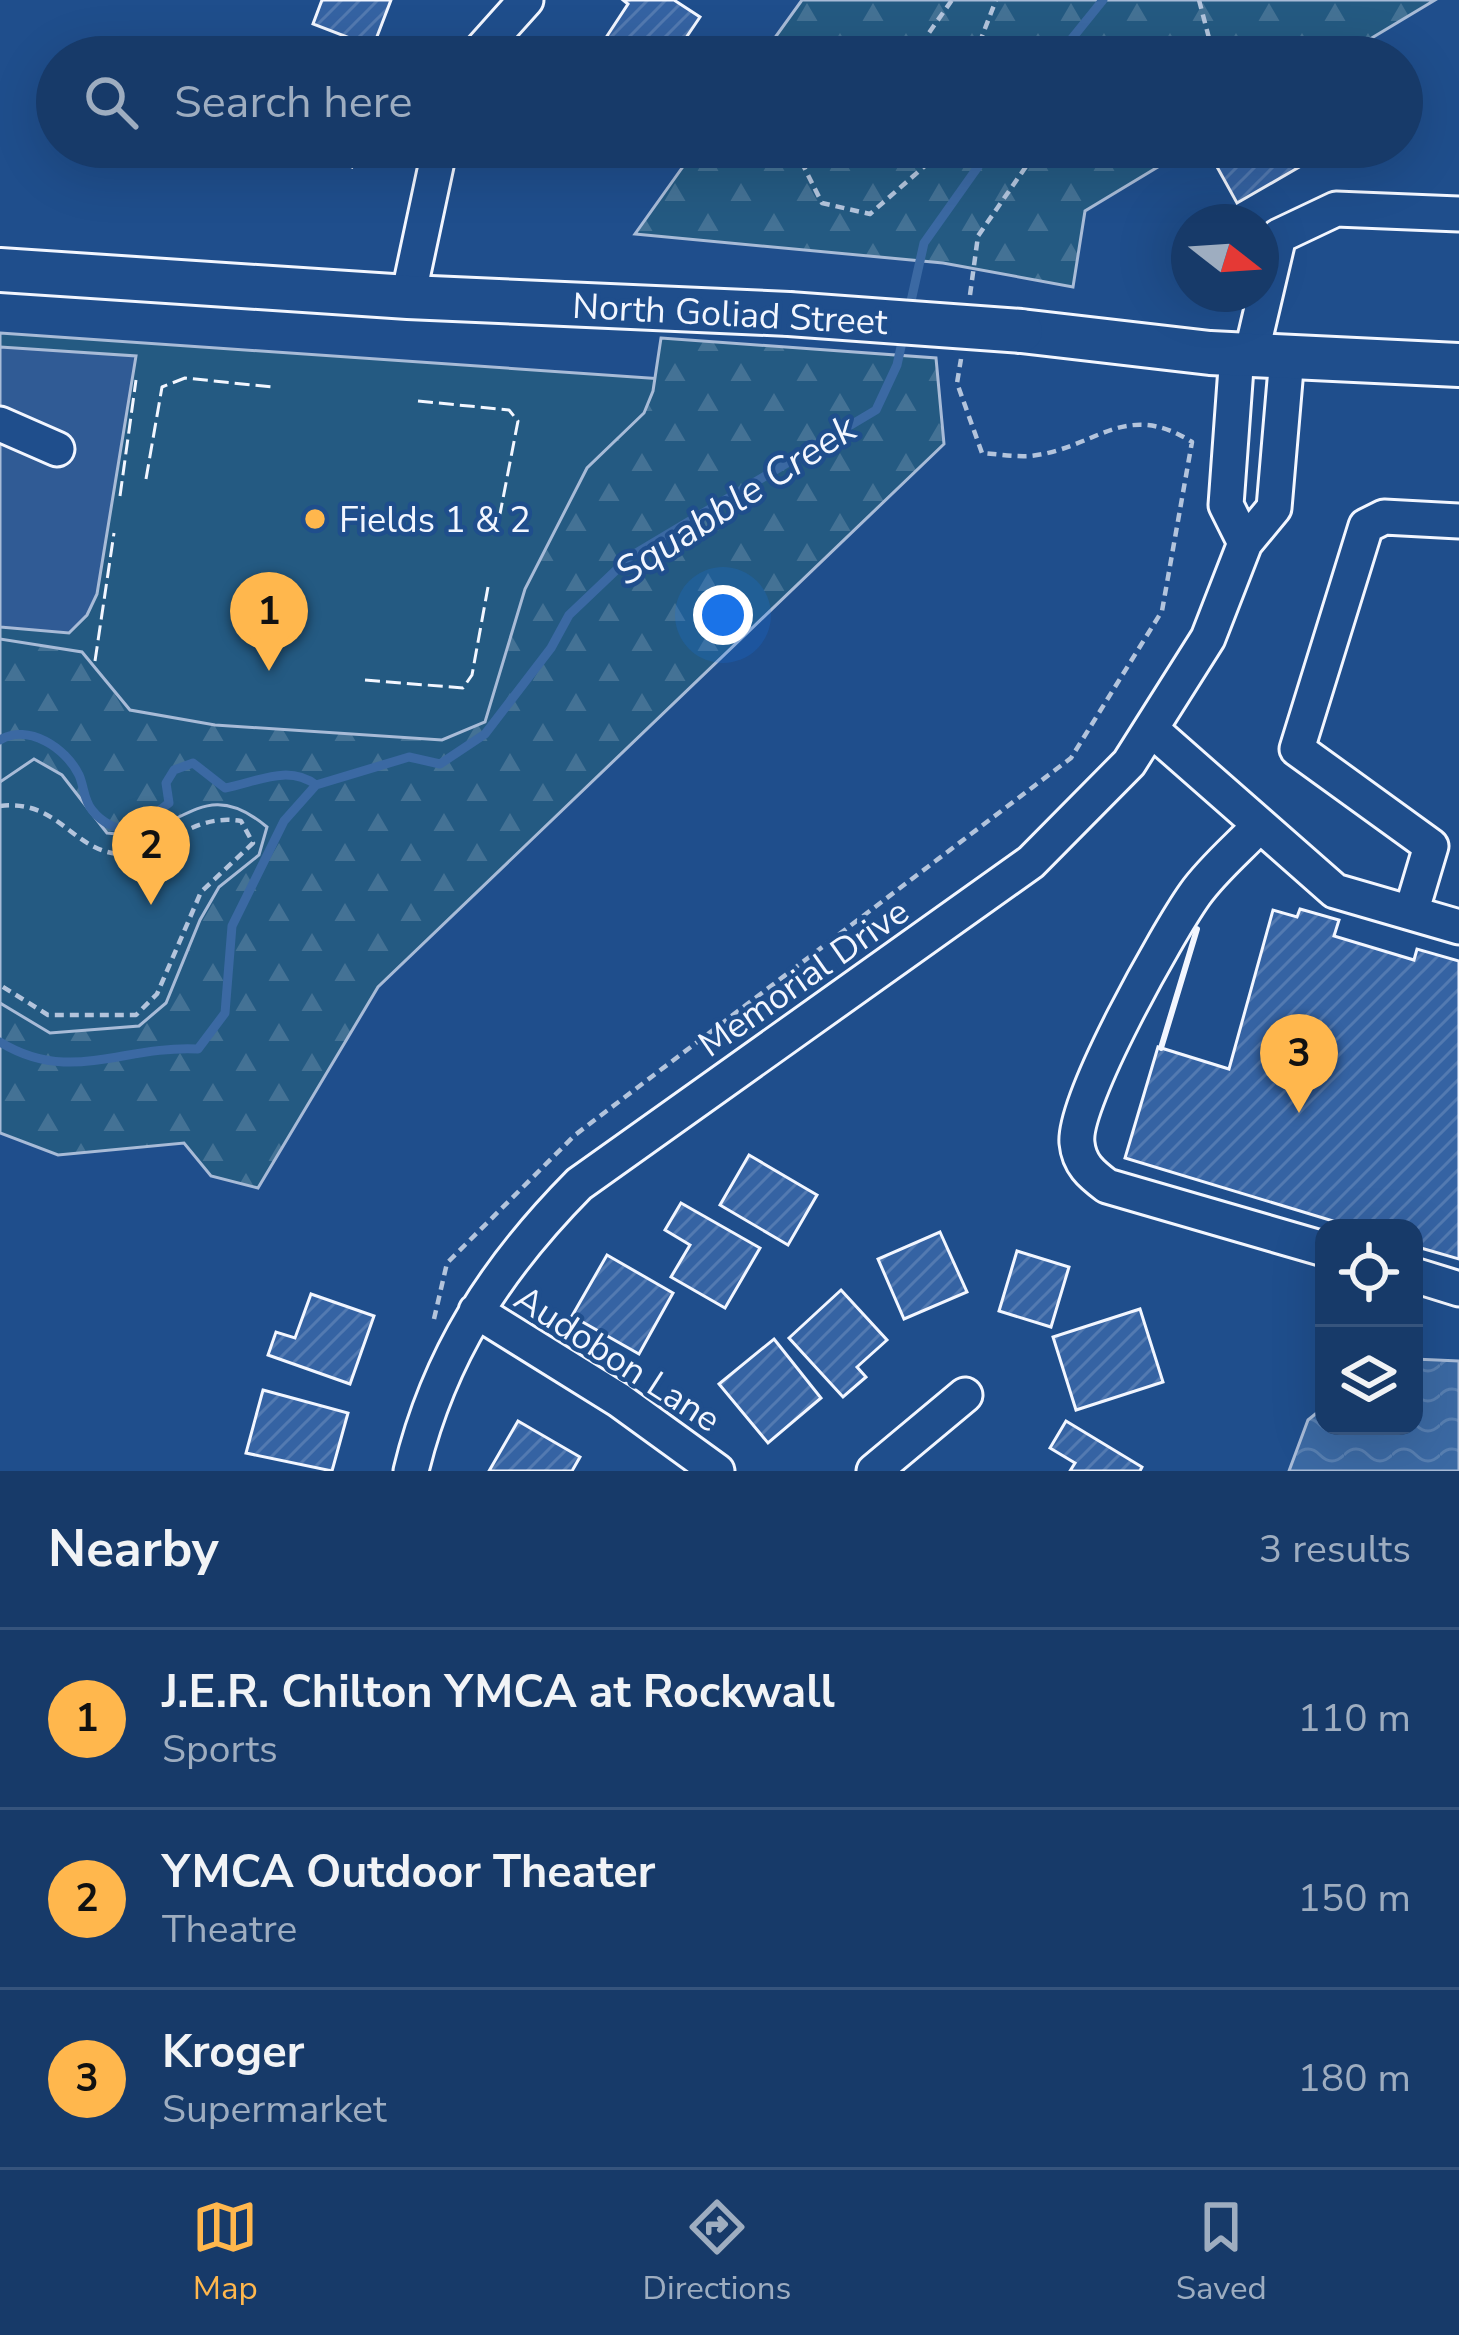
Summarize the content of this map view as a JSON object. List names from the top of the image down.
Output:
{
  "streets": {
    "main road": ["North Goliad Street"],
    "street": ["Memorial Drive", "Audobon Lane"]
  },
  "crossings": [
    ["North Goliad Street", "Memorial Drive"],
    ["Memorial Drive", "Audobon Lane"]
  ],
  "water": ["Squabble Creek"],
  "places": ["Fields 1 & 2"],
  "north": "right",
  "page": {
    "search": "Search here",
    "pins": ["1", "2", "3"],
    "heading": ["Nearby", "3 results"],
    "list": [
      {
        "mark": "1",
        "name": "J.E.R. Chilton YMCA at Rockwall",
        "note": "Sports",
        "value": "110 m"
      },
      {
        "mark": "2",
        "name": "YMCA Outdoor Theater",
        "note": "Theatre",
        "value": "150 m"
      },
      {
        "mark": "3",
        "name": "Kroger",
        "note": "Supermarket",
        "value": "180 m"
      }
    ],
    "nav": ["Map", "Directions", "Saved"]
  }
}
